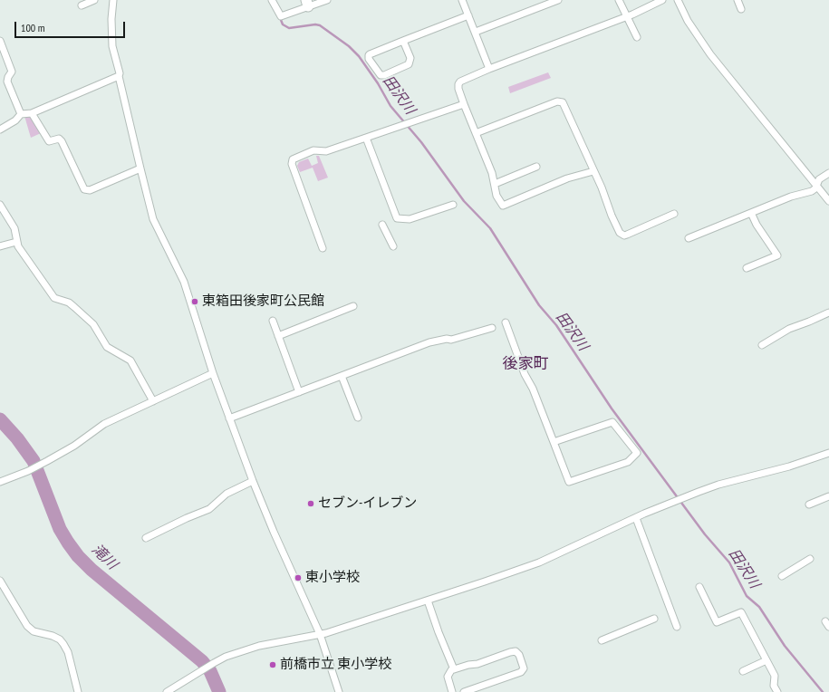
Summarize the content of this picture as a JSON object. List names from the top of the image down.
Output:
{
  "districts": ["後家町"],
  "water": ["田沢川", "滝川"],
  "places": [
    "東箱田後家町公民館",
    "セブン-イレブン",
    "東小学校",
    "前橋市立 東小学校"
  ],
  "scale_bar": "100 m"
}
